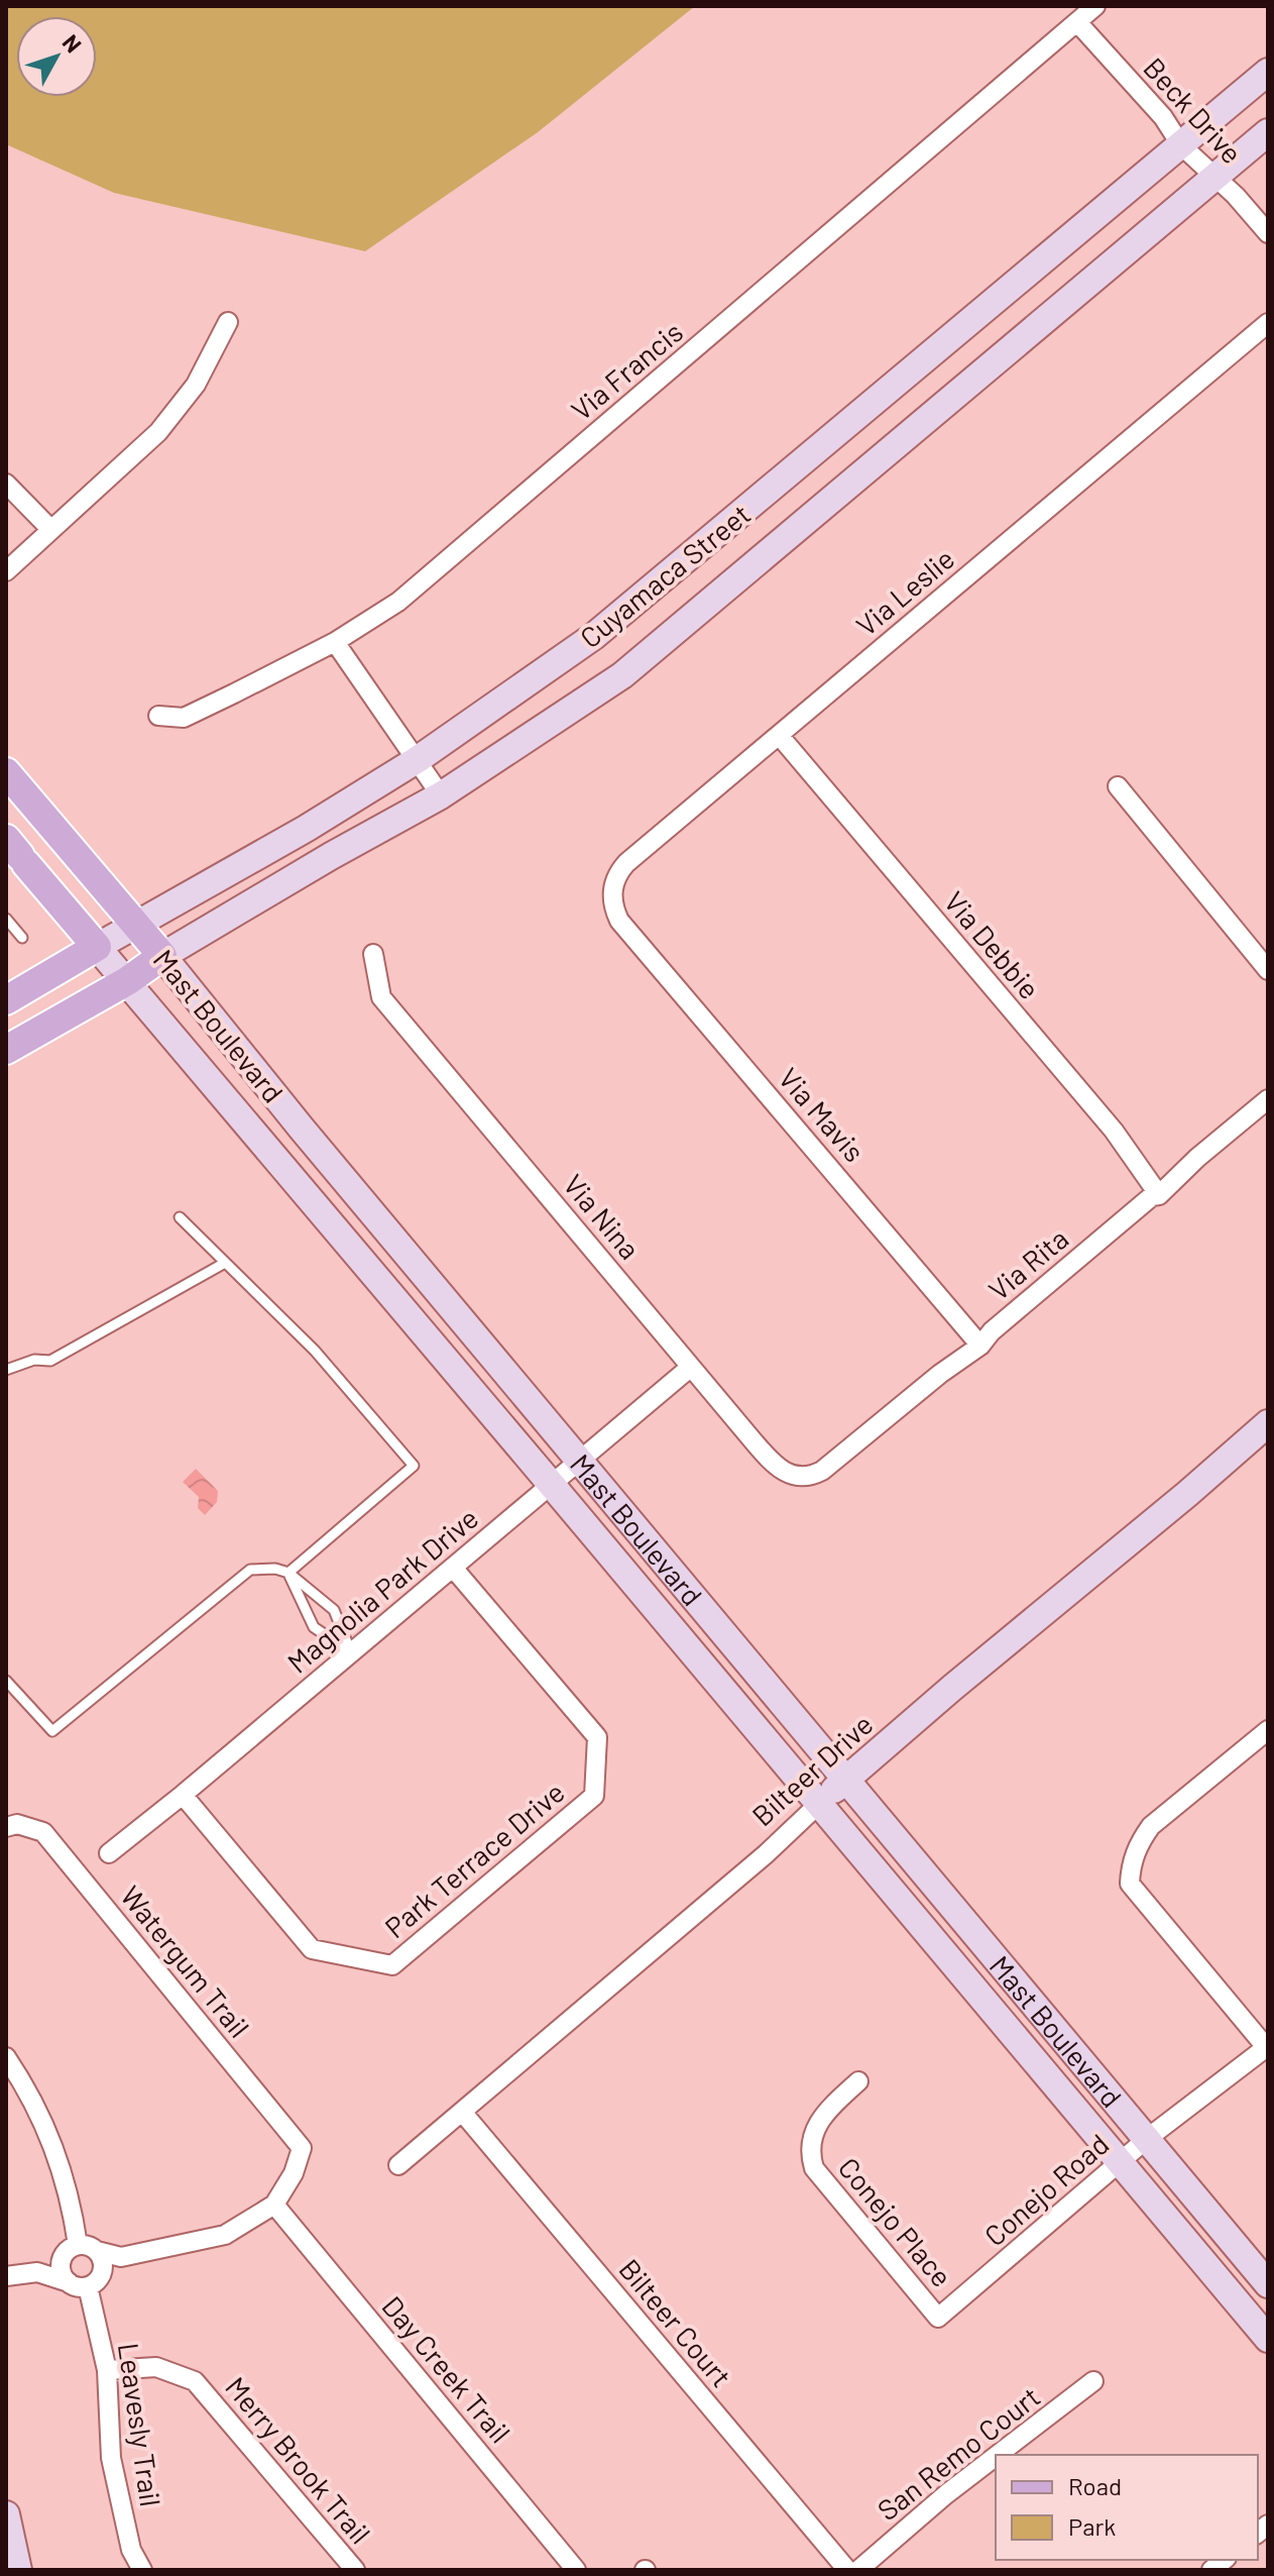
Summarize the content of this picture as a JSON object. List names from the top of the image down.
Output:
{
  "streets": {
    "main road": ["Cuyamaca Street", "Mast Boulevard", "Bilteer Drive"],
    "street": [
      "Beck Drive",
      "Via Francis",
      "Via Leslie",
      "Via Debbie",
      "Via Mavis",
      "Via Nina",
      "Via Rita",
      "Magnolia Park Drive",
      "Park Terrace Drive",
      "Watergum Trail",
      "Conejo Road",
      "Conejo Place",
      "Bilteer Court",
      "Day Creek Trail",
      "Leavesly Trail",
      "San Remo Court",
      "Merry Brook Trail"
    ]
  },
  "crossings": [
    ["Beck Drive", "Via Francis"],
    ["Beck Drive", "Cuyamaca Street"],
    ["Cuyamaca Street", "Mast Boulevard"],
    ["Via Leslie", "Via Debbie"],
    ["Via Leslie", "Via Mavis"],
    ["Via Debbie", "Via Rita"],
    ["Mast Boulevard", "Magnolia Park Drive"],
    ["Mast Boulevard", "Bilteer Drive"],
    ["Mast Boulevard", "Conejo Road"],
    ["Via Mavis", "Via Rita"],
    ["Via Nina", "Via Rita"],
    ["Via Nina", "Magnolia Park Drive"],
    ["Magnolia Park Drive", "Park Terrace Drive"],
    ["Bilteer Drive", "Bilteer Court"],
    ["Watergum Trail", "Day Creek Trail"],
    ["Conejo Road", "Conejo Place"],
    ["Leavesly Trail", "Merry Brook Trail"]
  ],
  "legend": ["Road", "Park"],
  "north": "top right"
}
